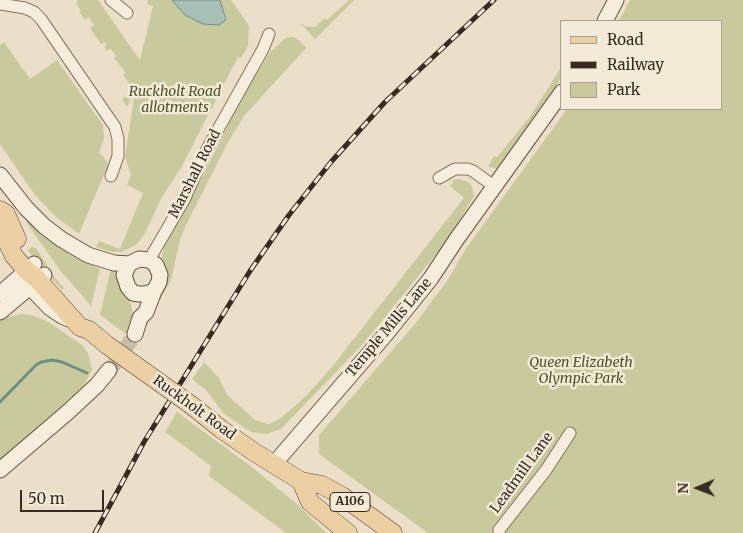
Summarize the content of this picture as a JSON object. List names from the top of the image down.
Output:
{
  "streets": {
    "main road": ["Ruckholt Road", "A106"],
    "street": ["Marshall Road", "Temple Mills Lane", "Leadmill Lane"]
  },
  "crossings": [
    ["Temple Mills Lane", "Ruckholt Road"],
    ["Ruckholt Road", "A106"]
  ],
  "parks": ["Ruckholt Road allotments", "Queen Elizabeth Olympic Park"],
  "legend": ["Road", "Railway", "Park"],
  "scale_bar": "50 m",
  "north": "left"
}
